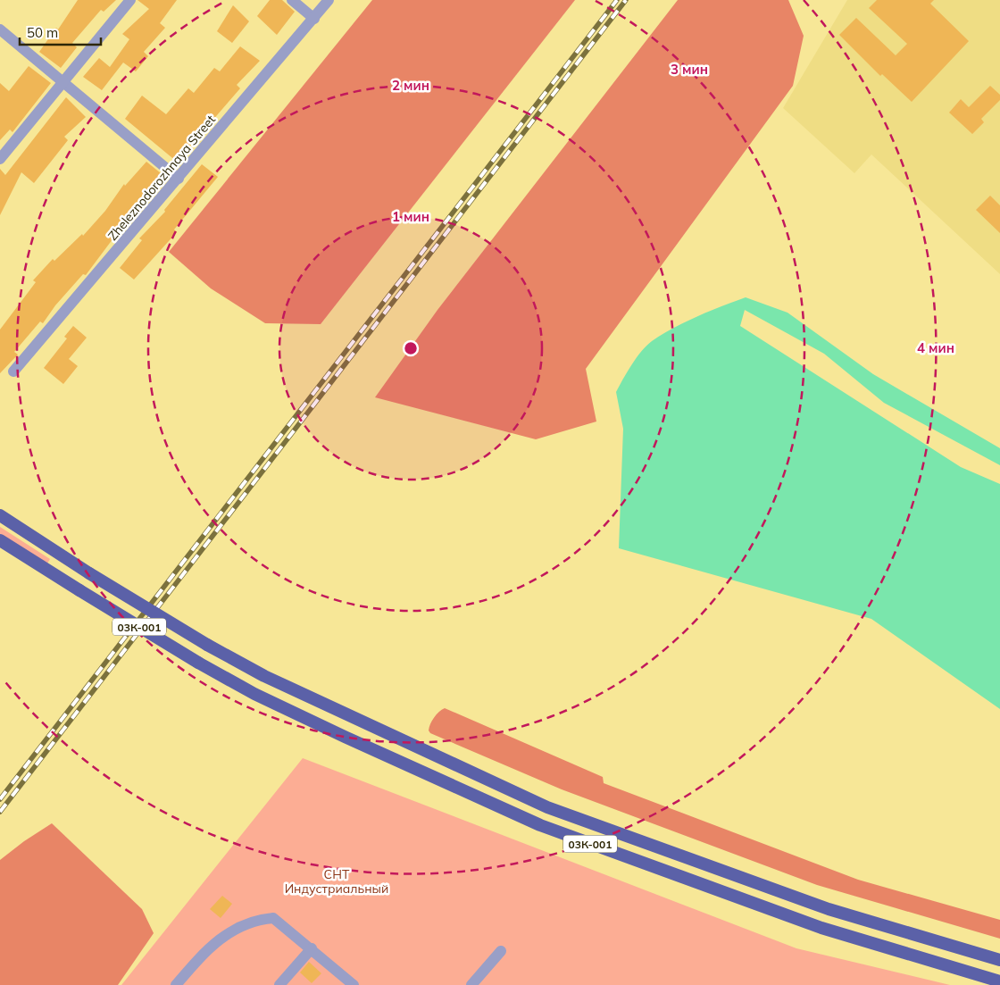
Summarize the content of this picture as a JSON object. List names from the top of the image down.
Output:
{
  "streets": {
    "main road": ["03К-001"],
    "street": ["Zheleznodorozhnaya Street"]
  },
  "parks": ["СНТ Индустриальный"],
  "scale_bar": "50 m",
  "rings": [
    "3 мин",
    "2 мин",
    "1 мин",
    "4 мин"
  ]
}
